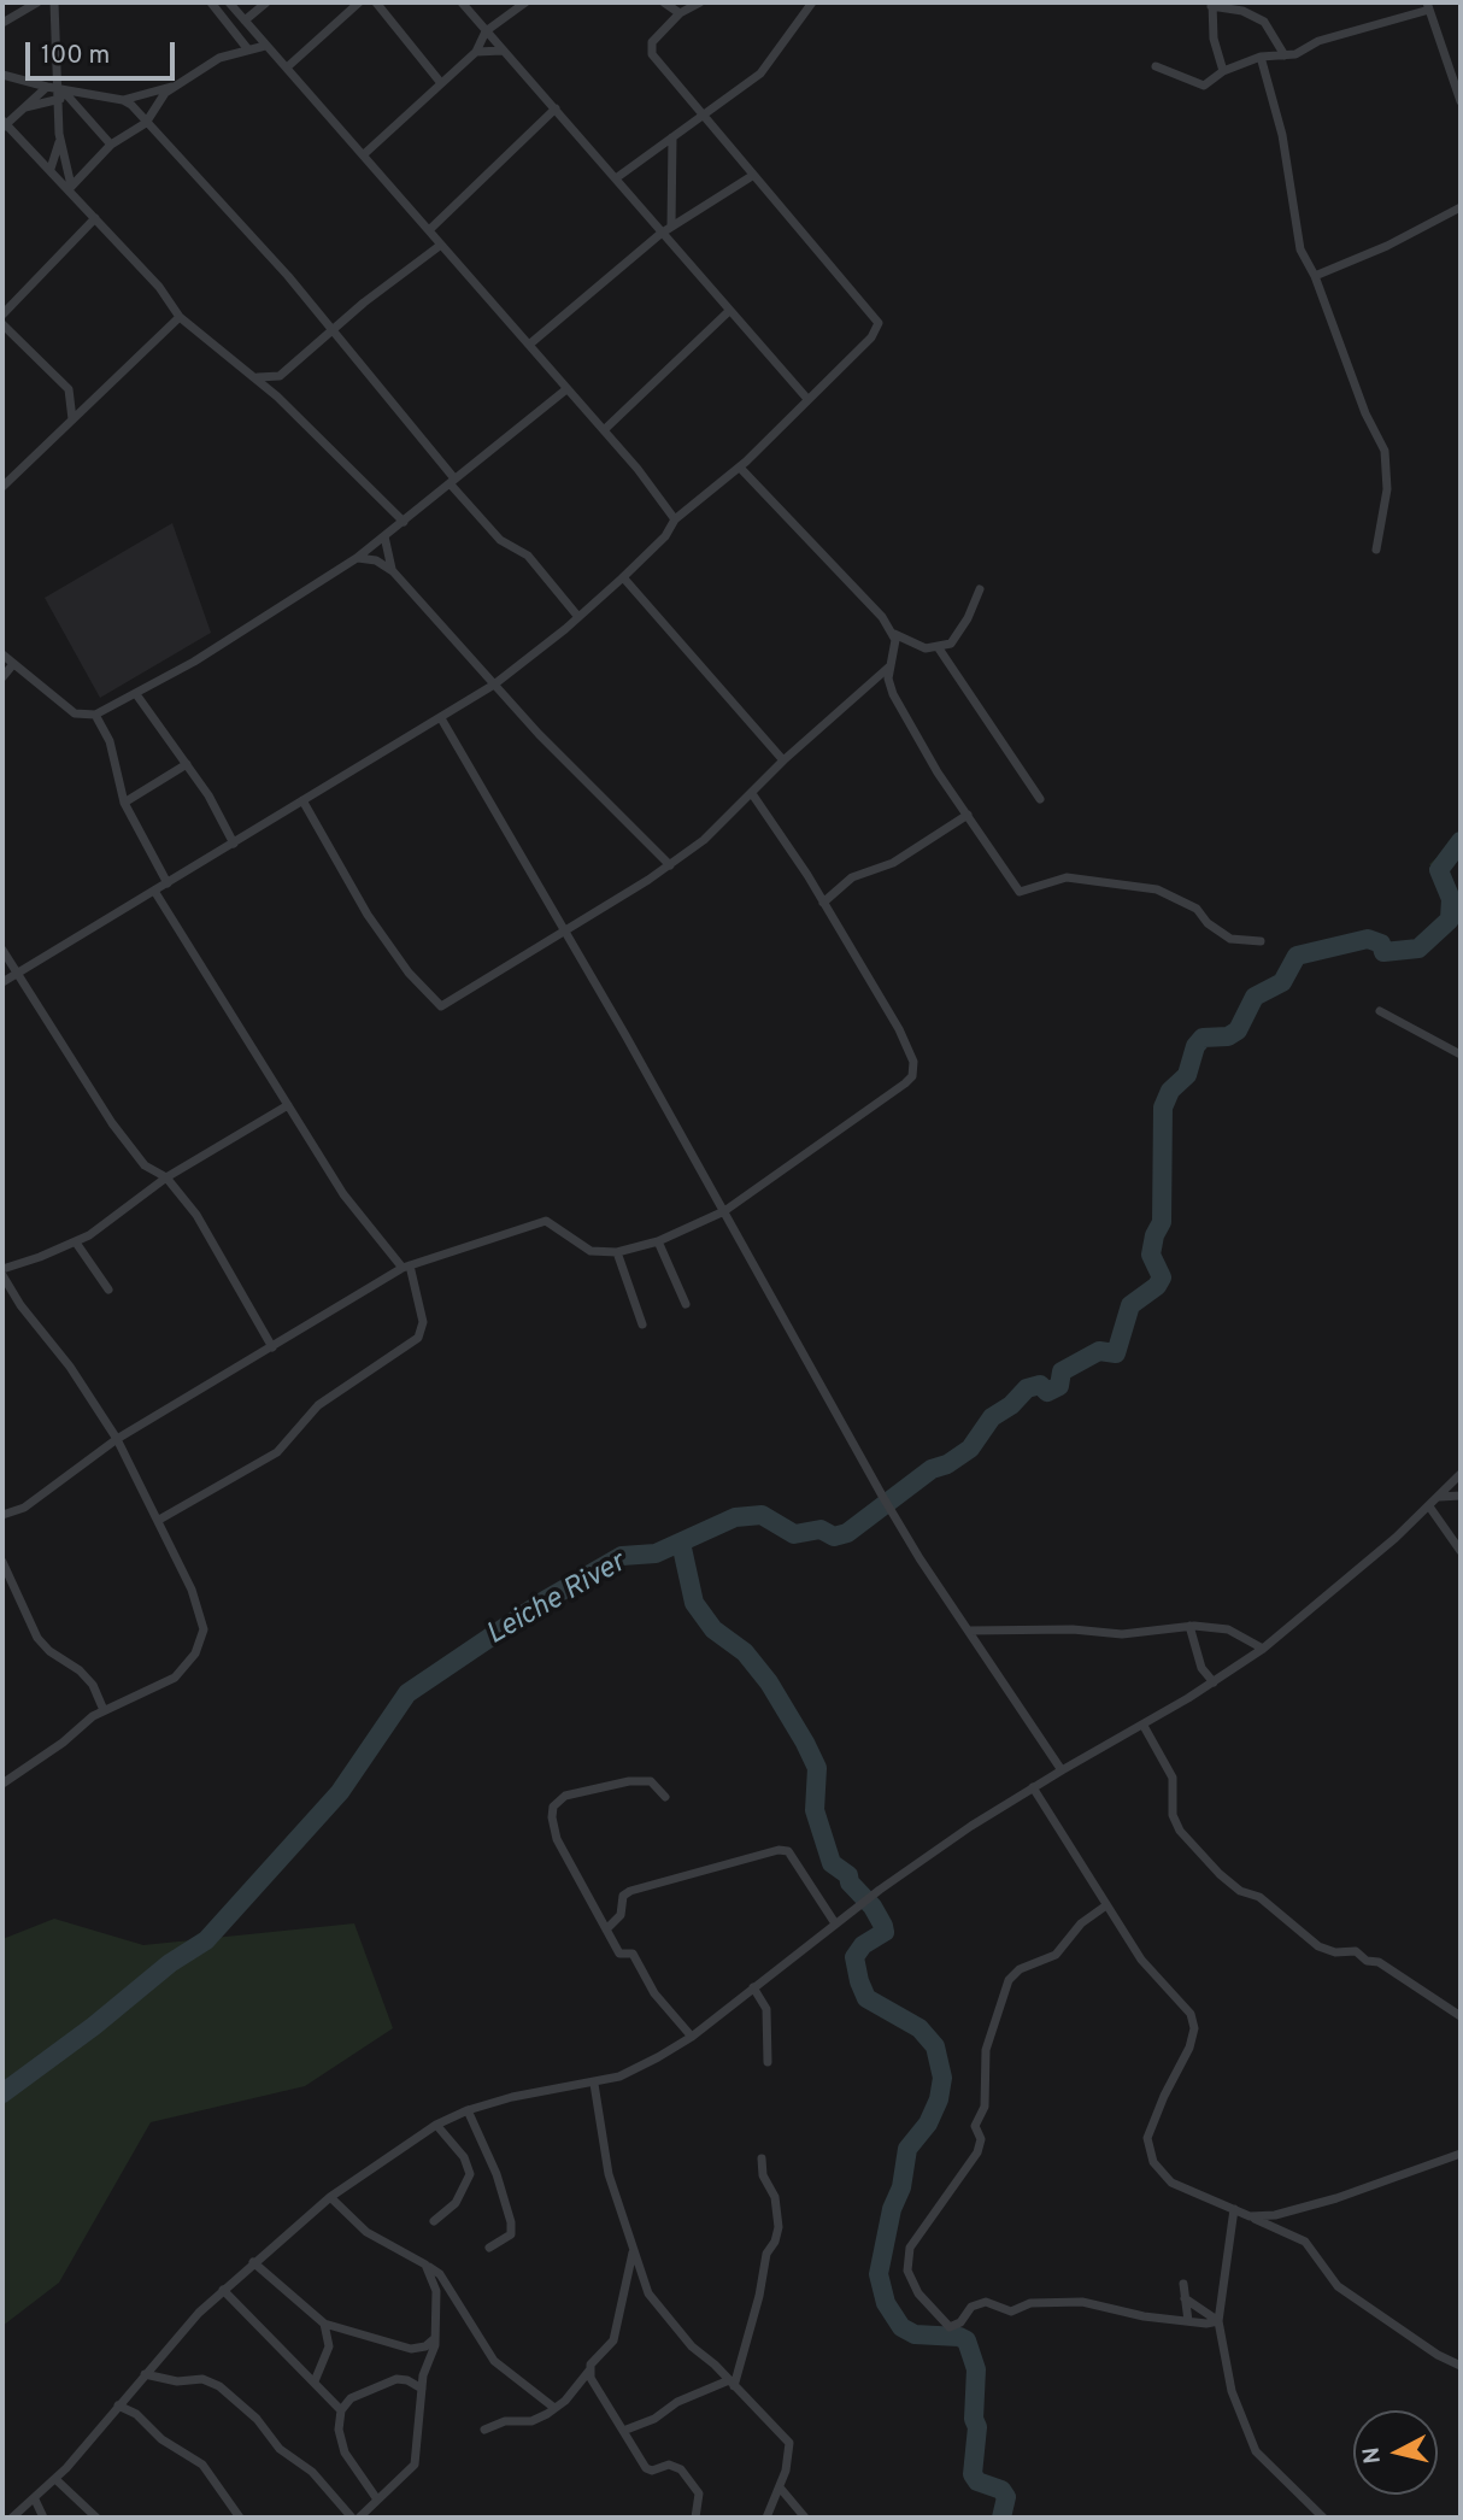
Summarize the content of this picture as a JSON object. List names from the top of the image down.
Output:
{
  "water": ["Leiche River"],
  "scale_bar": "100 m",
  "north": "left"
}
